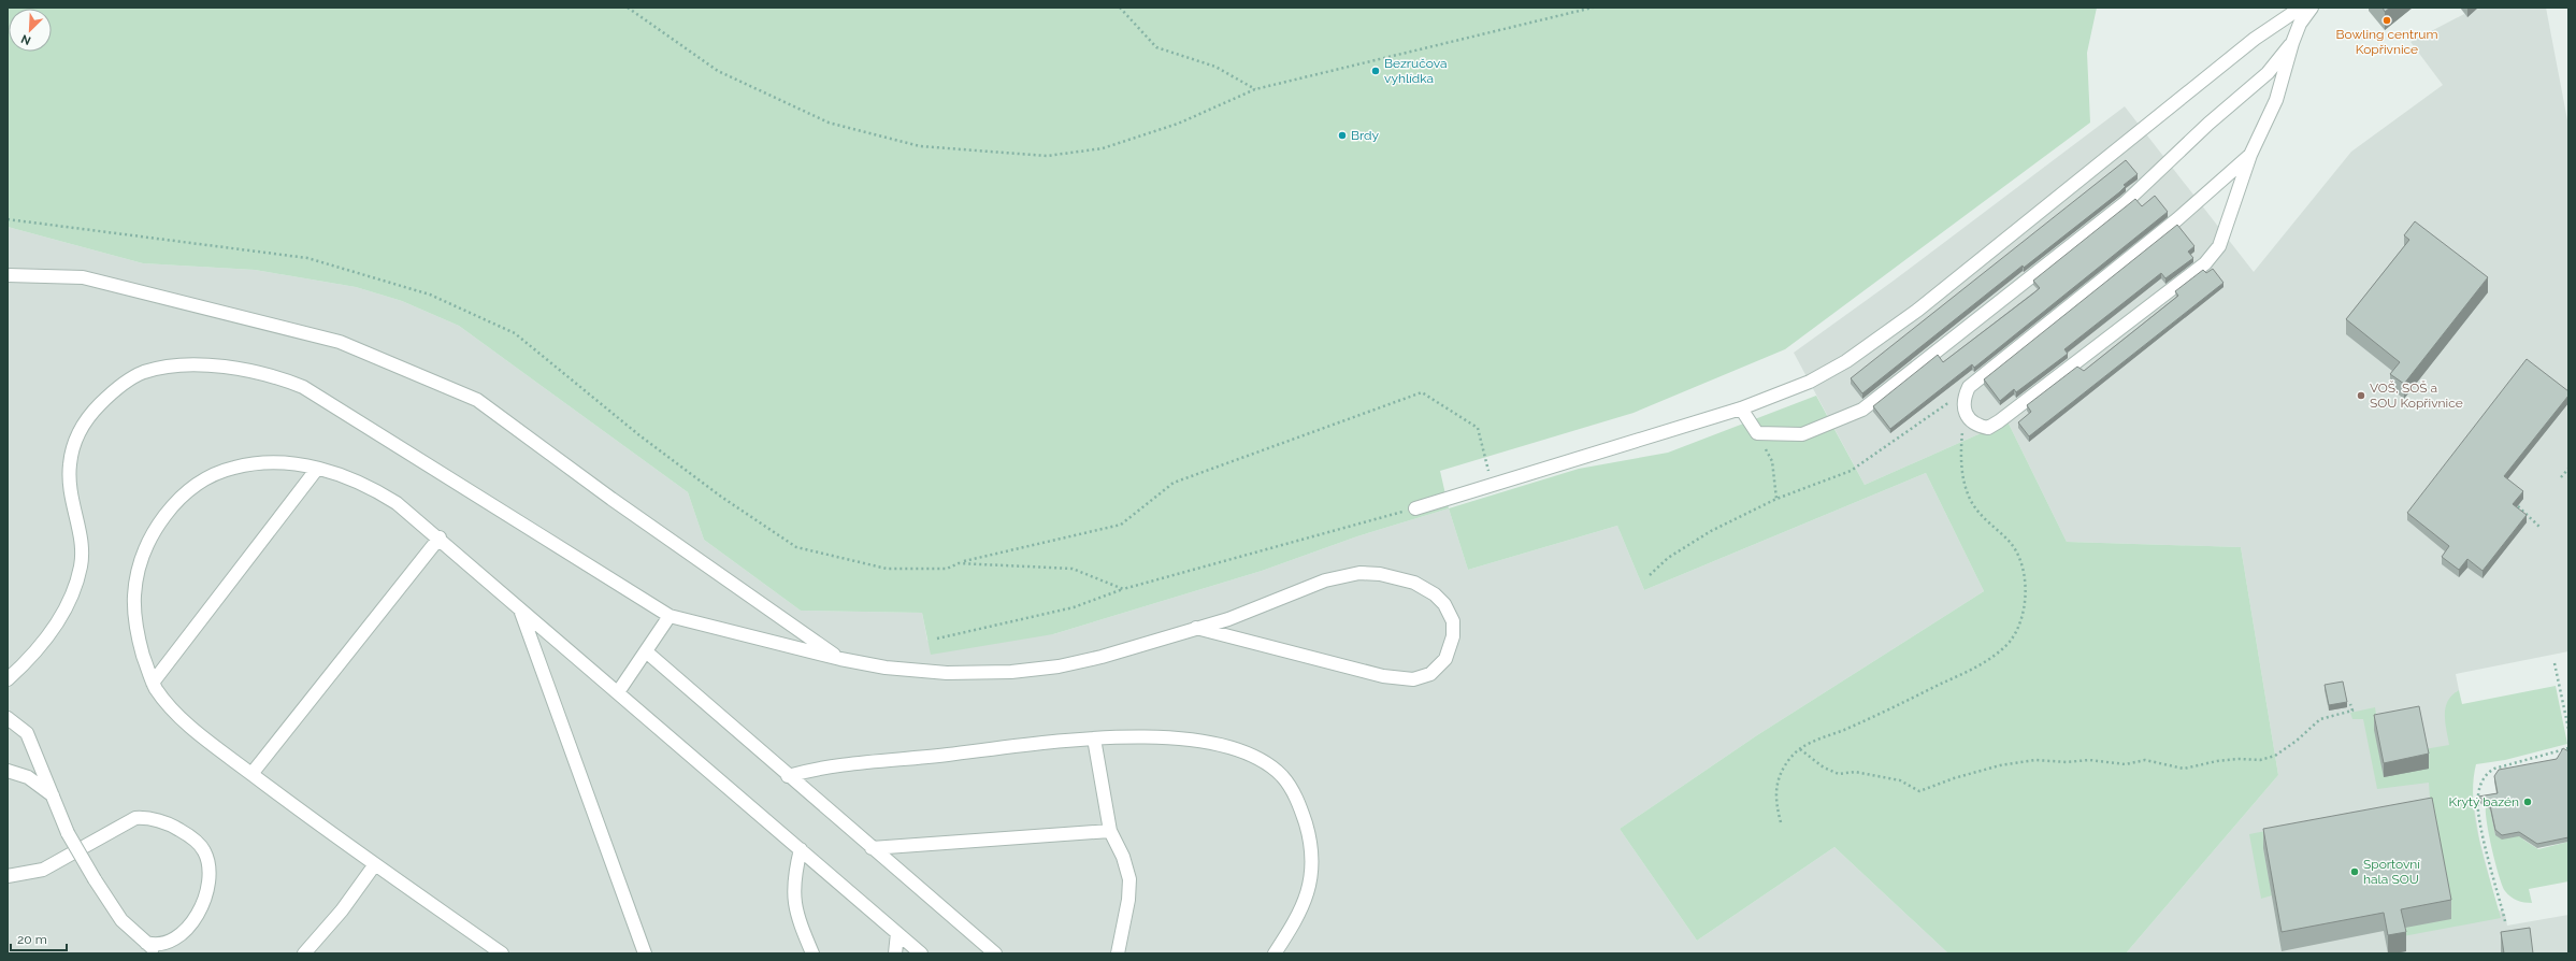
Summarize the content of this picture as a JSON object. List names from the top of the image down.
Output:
{
  "places": [
    "Bowling centrum Kopřivnice",
    "Bezručova vyhlídka",
    "Brdy",
    "VOŠ, SOŠ a SOU Kopřivnice",
    "Krytý bazén",
    "Sportovní hala SOU"
  ],
  "scale_bar": "20 m",
  "north": "bottom left"
}
